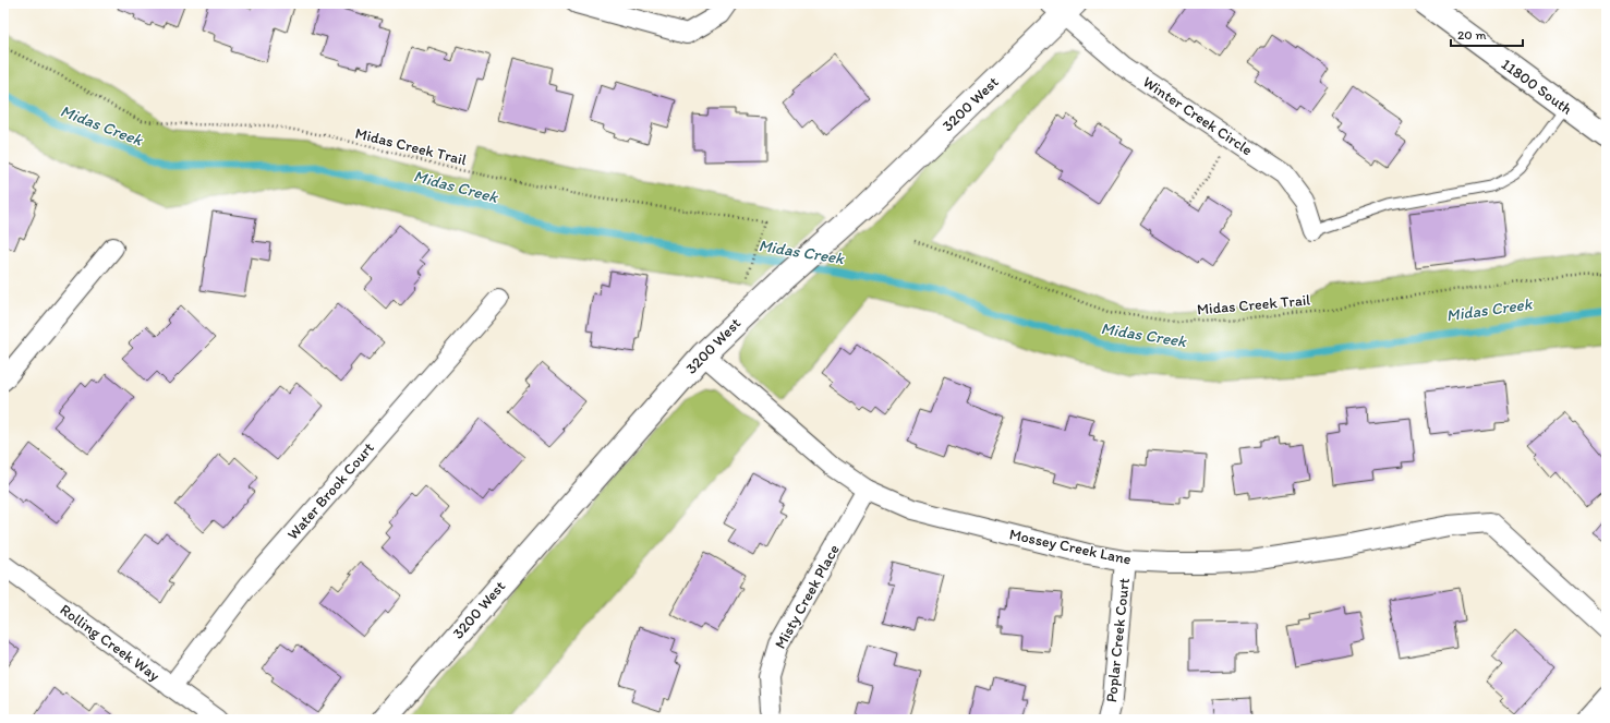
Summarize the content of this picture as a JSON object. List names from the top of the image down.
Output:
{
  "streets": {
    "street": [
      "11800 South",
      "3200 West",
      "Winter Creek Circle",
      "Water Brook Court",
      "Mossey Creek Lane",
      "Misty Creek Place",
      "Poplar Creek Court",
      "Rolling Creek Way"
    ],
    "path": ["Midas Creek Trail"]
  },
  "crossings": [
    ["3200 West", "Winter Creek Circle"],
    ["3200 West", "Mossey Creek Lane"],
    ["Water Brook Court", "Rolling Creek Way"],
    ["Mossey Creek Lane", "Misty Creek Place"],
    ["Mossey Creek Lane", "Poplar Creek Court"]
  ],
  "water": ["Midas Creek"],
  "scale_bar": "20 m"
}
